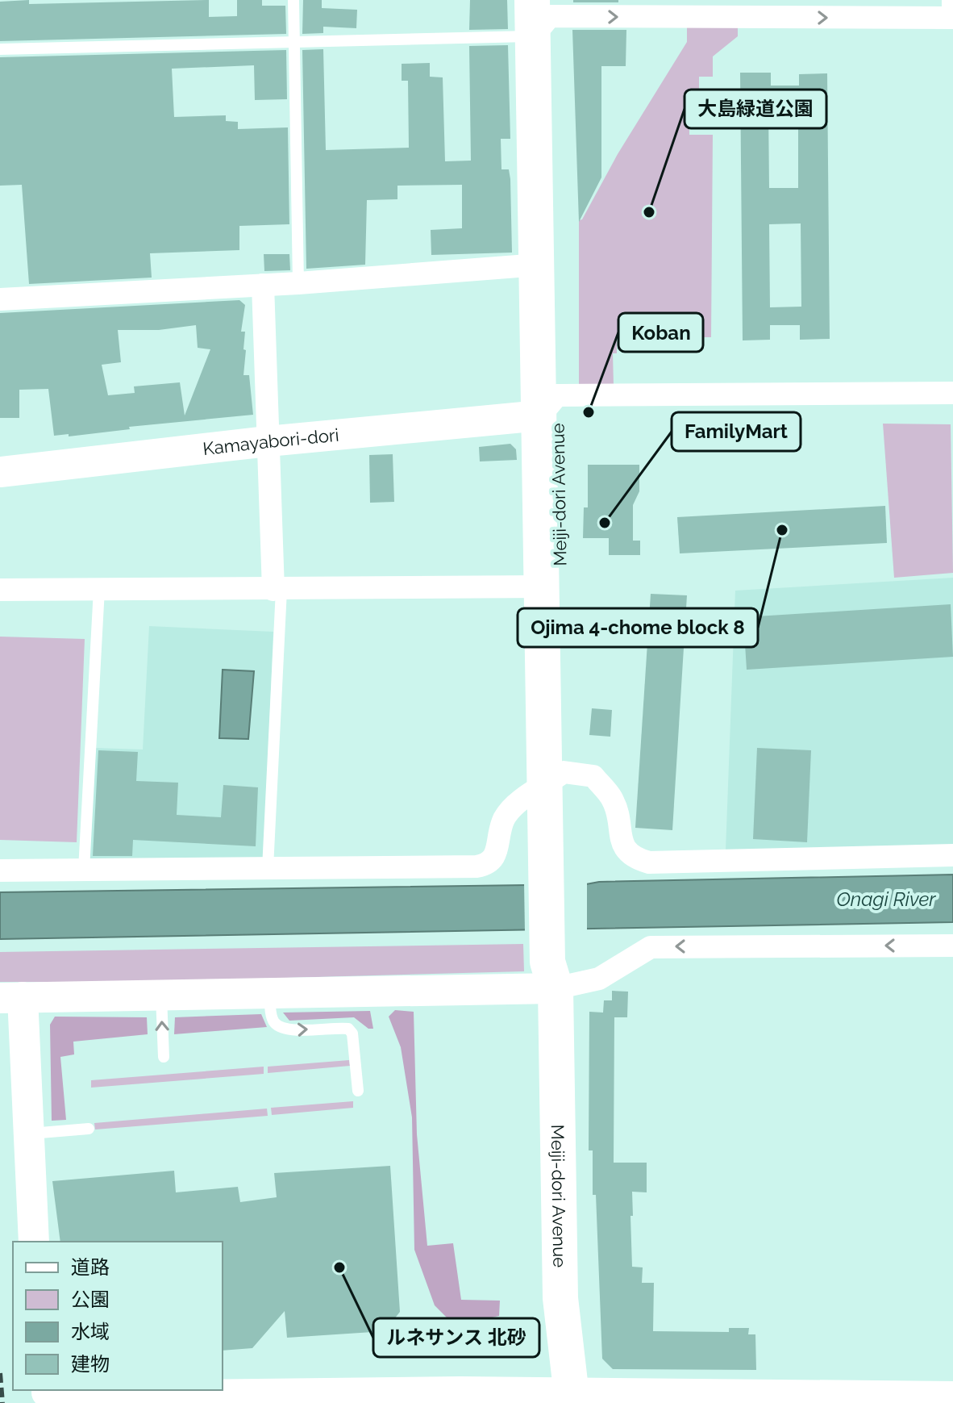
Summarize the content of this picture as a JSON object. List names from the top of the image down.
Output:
{
  "streets": {
    "main road": ["Meiji-dori Avenue"],
    "street": ["Kamayabori-dori"]
  },
  "crossings": [
    ["Kamayabori-dori", "Meiji-dori Avenue"]
  ],
  "water": ["Onagi River"],
  "places": [
    "大島緑道公園",
    "Koban",
    "FamilyMart",
    "Ojima 4-chome block 8",
    "ルネサンス 北砂"
  ],
  "legend": [
    "道路",
    "公園",
    "水域",
    "建物"
  ]
}
